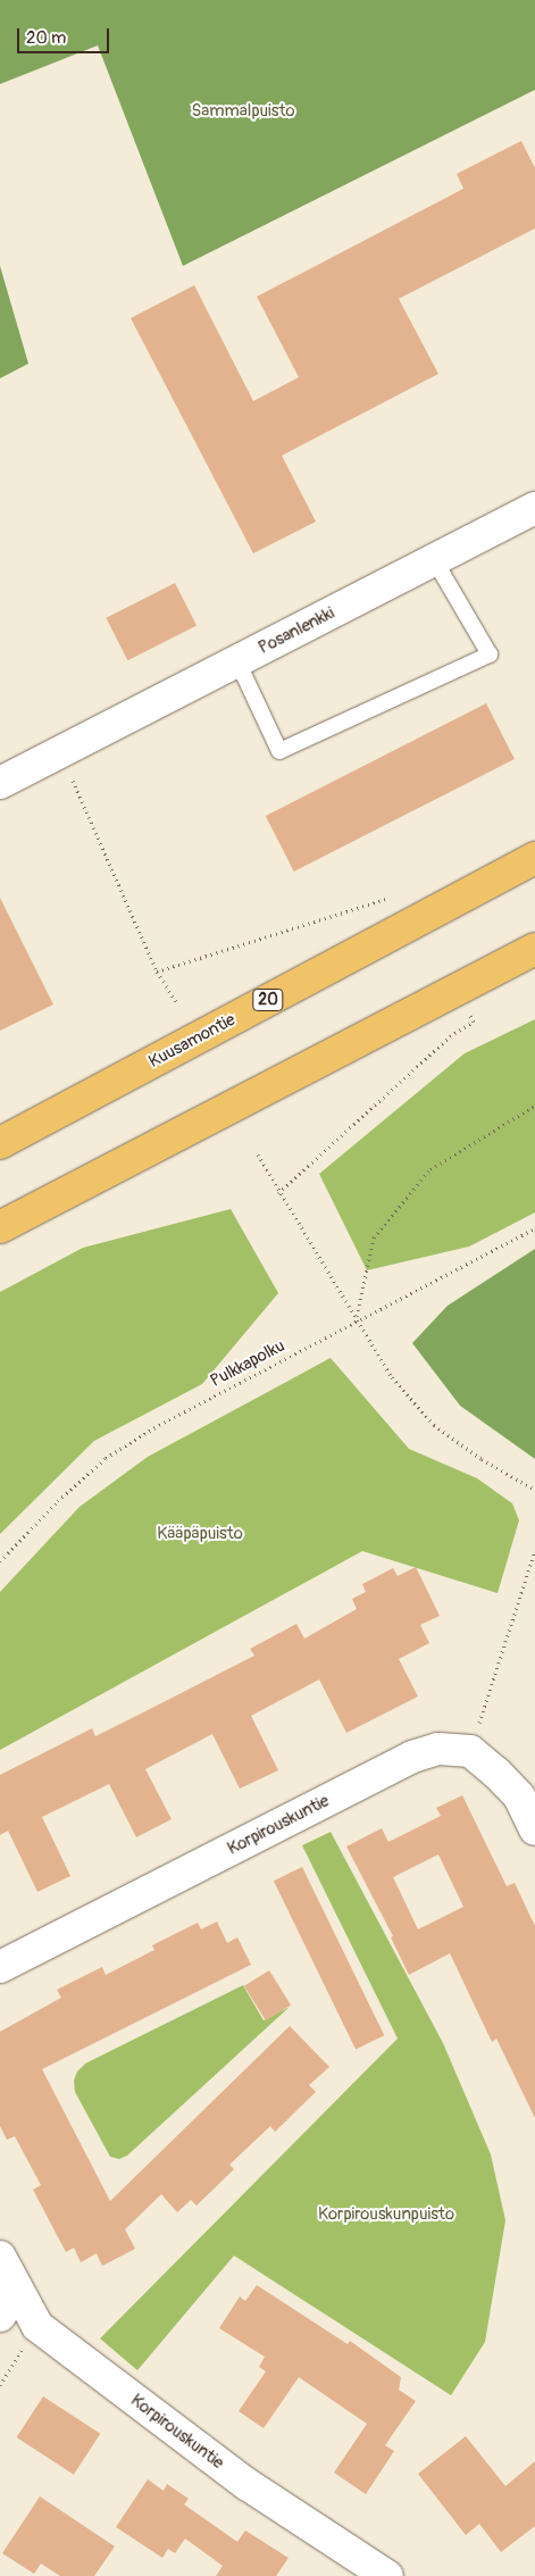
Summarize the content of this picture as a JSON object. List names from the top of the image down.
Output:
{
  "streets": {
    "highway": ["20", "Kuusamontie"],
    "street": ["Posanlenkki", "Korpirouskuntie"],
    "path": ["Pulkkapolku"]
  },
  "parks": ["Sammalpuisto", "Kääpäpuisto", "Korpirouskunpuisto"],
  "scale_bar": "20 m"
}
